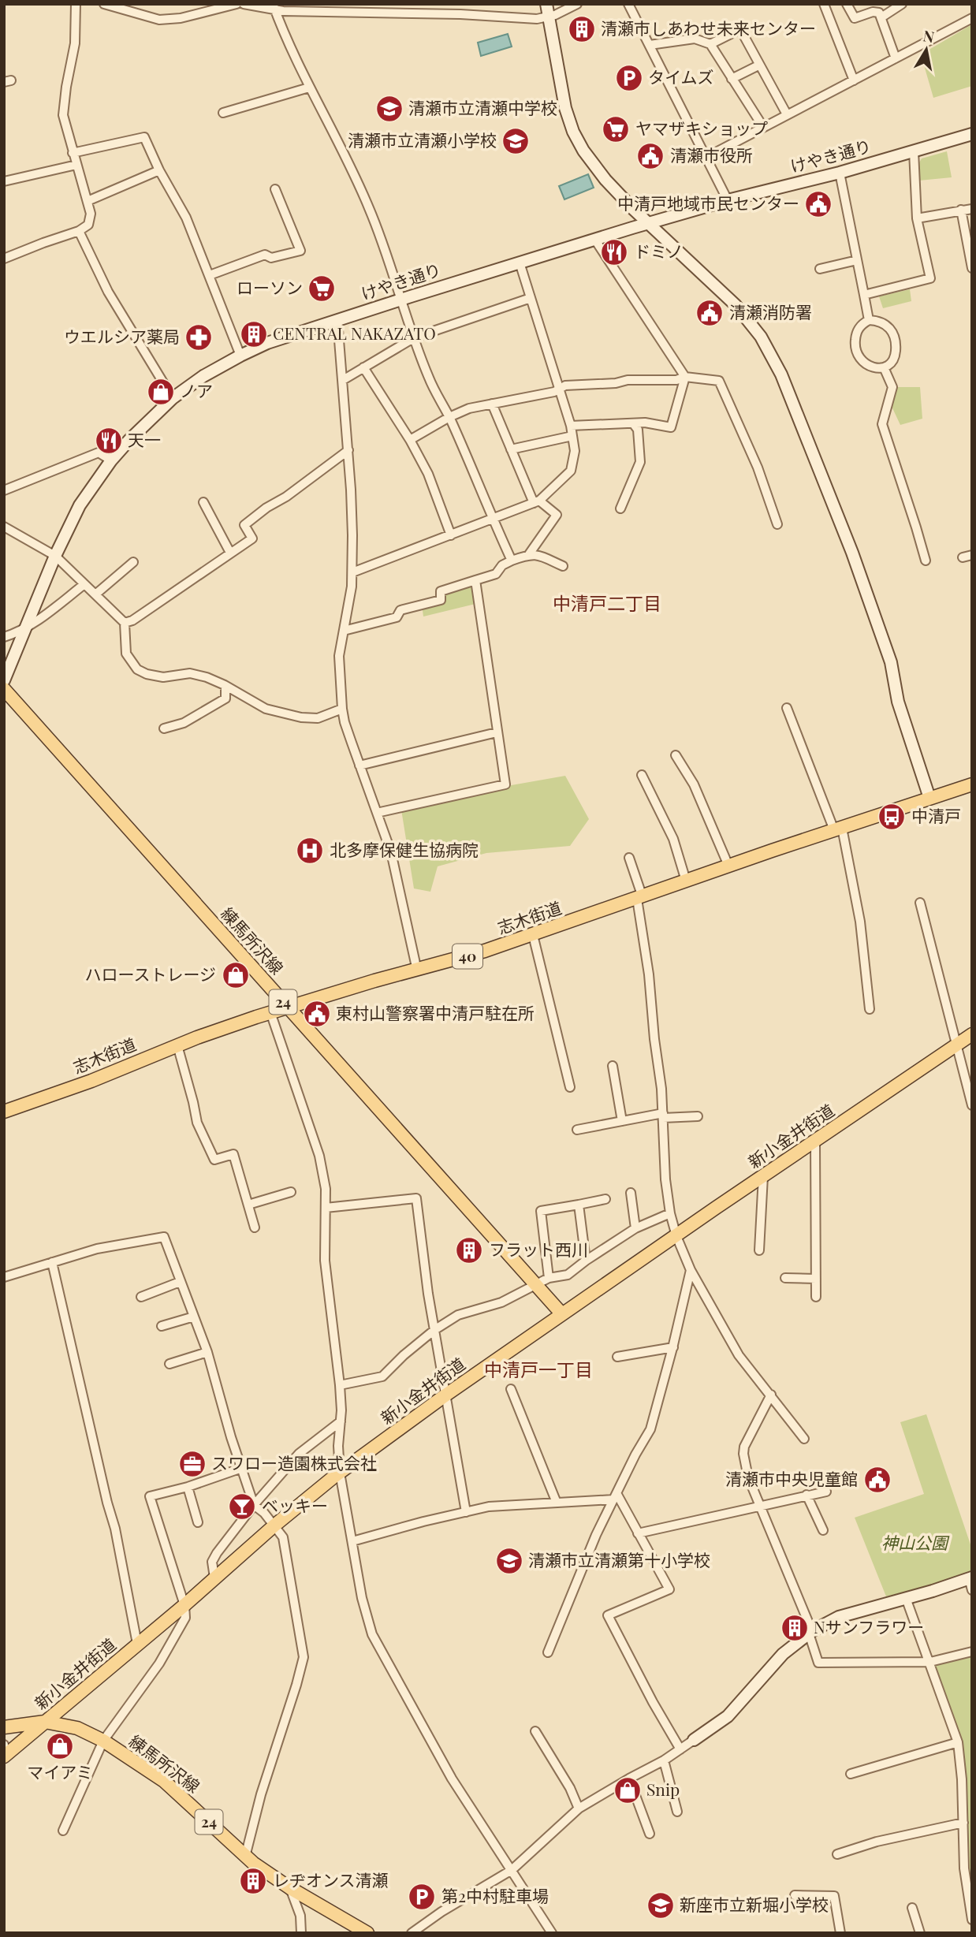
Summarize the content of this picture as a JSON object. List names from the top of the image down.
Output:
{
  "streets": {
    "main road": [
      "志木街道",
      "練馬所沢線",
      "40",
      "24",
      "新小金井街道"
    ],
    "street": ["けやき通り"]
  },
  "crossings": [
    ["志木街道", "練馬所沢線"],
    ["練馬所沢線", "新小金井街道"]
  ],
  "districts": ["中清戸二丁目", "中清戸一丁目"],
  "parks": ["神山公園"],
  "places": {
    "building": [
      "清瀬市しあわせ未来センター",
      "CENTRAL NAKAZATO",
      "フラット西川",
      "Nサンフラワー",
      "レヂオンス清瀬"
    ],
    "parking": ["タイムズ", "第2中村駐車場"],
    "school or university": [
      "清瀬市立清瀬中学校",
      "清瀬市立清瀬小学校",
      "清瀬市立清瀬第十小学校",
      "新座市立新堀小学校"
    ],
    "supermarket": ["ヤマザキショップ", "ローソン"],
    "public building": [
      "清瀬市役所",
      "中清戸地域市民センター",
      "清瀬消防署",
      "東村山警察署中清戸駐在所",
      "清瀬市中央児童館"
    ],
    "restaurant": ["ドミノ", "天一"],
    "pharmacy": ["ウエルシア薬局"],
    "shop": [
      "ノア",
      "ハローストレージ",
      "マイアミ",
      "Snip"
    ],
    "bus stop": ["中清戸"],
    "hospital": ["北多摩保健生協病院"],
    "office": ["スワロー造園株式会社"],
    "bar": ["ベッキー"]
  },
  "north": "top"
}
